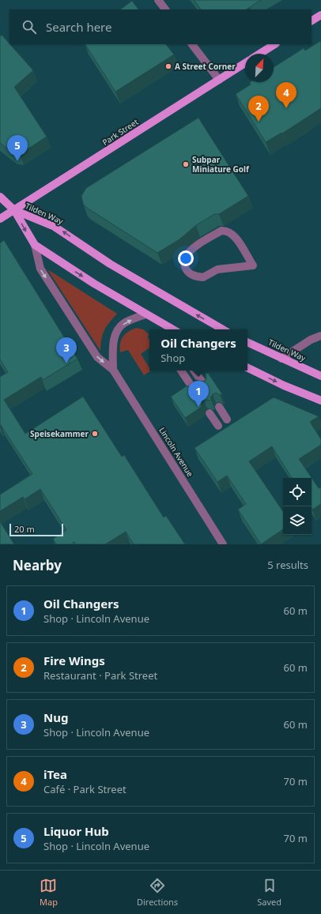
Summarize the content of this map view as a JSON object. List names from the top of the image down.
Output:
{
  "streets": {
    "main road": ["Park Street", "Tilden Way"],
    "street": ["Lincoln Avenue"]
  },
  "crossings": [
    ["Park Street", "Tilden Way"],
    ["Tilden Way", "Lincoln Avenue"]
  ],
  "one_way": ["Lincoln Avenue"],
  "places": ["A Street Corner", "Subpar Miniature Golf", "Speisekammer"],
  "scale_bar": "20 m",
  "north": "top right",
  "page": {
    "search": "Search here",
    "pins": [
      "4",
      "2",
      "5",
      "3",
      "1"
    ],
    "popup": ["Oil Changers", "Shop"],
    "scale": "20 m",
    "heading": ["Nearby", "5 results"],
    "list": [
      {
        "mark": "1",
        "name": "Oil Changers",
        "note": "Shop · Lincoln Avenue",
        "value": "60 m"
      },
      {
        "mark": "2",
        "name": "Fire Wings",
        "note": "Restaurant · Park Street",
        "value": "60 m"
      },
      {
        "mark": "3",
        "name": "Nug",
        "note": "Shop · Lincoln Avenue",
        "value": "60 m"
      },
      {
        "mark": "4",
        "name": "iTea",
        "note": "Café · Park Street",
        "value": "70 m"
      },
      {
        "mark": "5",
        "name": "Liquor Hub",
        "note": "Shop · Lincoln Avenue",
        "value": "70 m"
      }
    ],
    "nav": ["Map", "Directions", "Saved"]
  }
}
